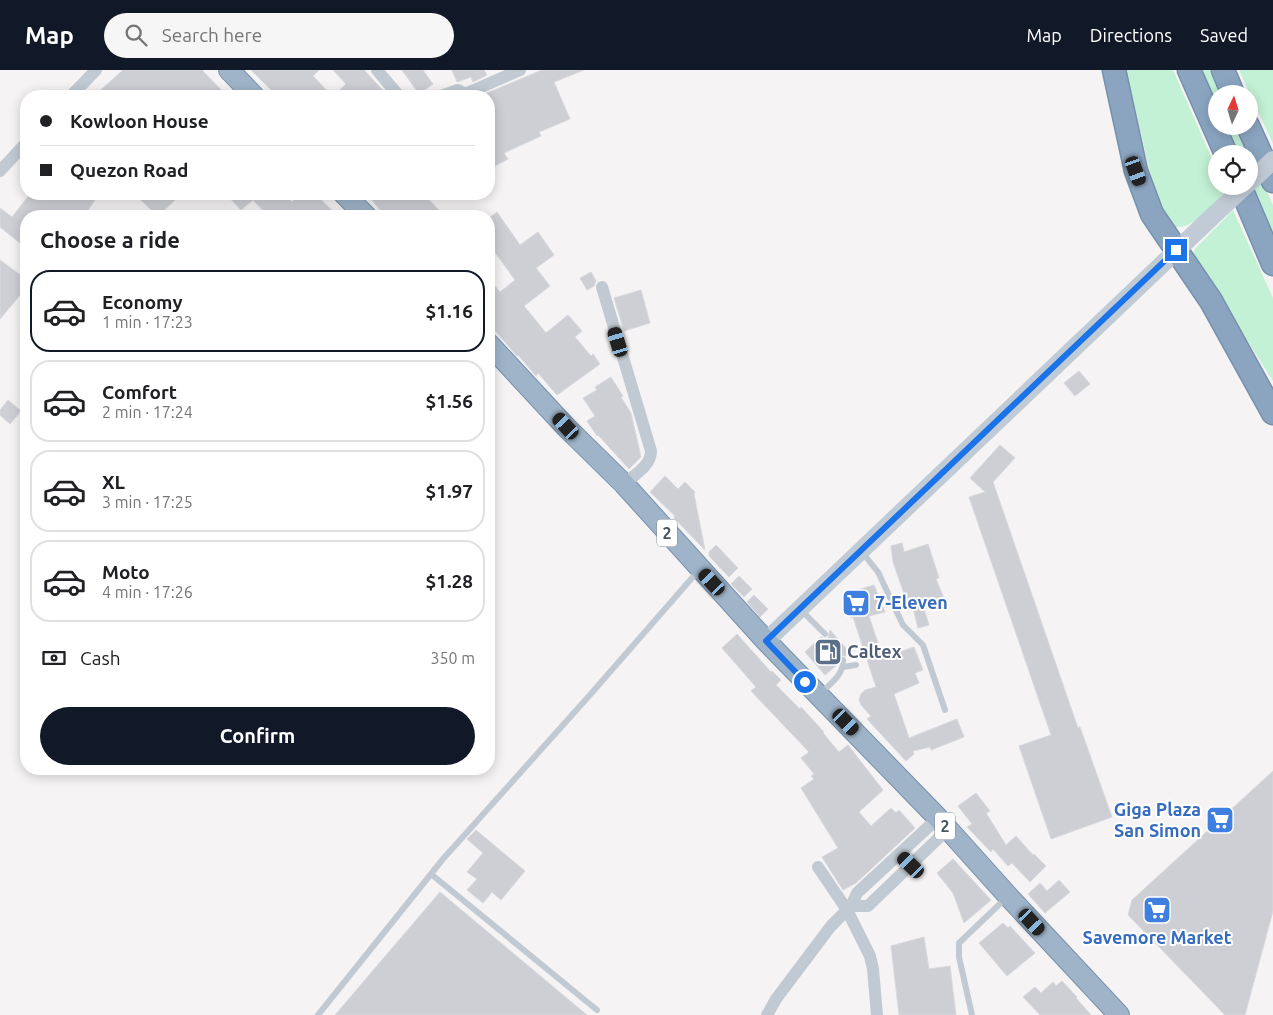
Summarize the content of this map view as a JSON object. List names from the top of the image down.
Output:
{
  "streets": {
    "highway": ["2"]
  },
  "places": {
    "supermarket": ["7-Eleven", "Giga Plaza San Simon", "Savemore Market"],
    "fuel station": ["Caltex"]
  },
  "north": "top",
  "page": {
    "header": "Map",
    "search": "Search here",
    "nav": ["Map", "Directions", "Saved"],
    "banner": ["Kowloon House", "Quezon Road"],
    "heading": "Choose a ride",
    "list": [
      {
        "name": "Economy",
        "note": "1 min · 17:23",
        "value": "$1.16"
      },
      {
        "name": "Comfort",
        "note": "2 min · 17:24",
        "value": "$1.56"
      },
      {
        "name": "XL",
        "note": "3 min · 17:25",
        "value": "$1.97"
      },
      {
        "name": "Moto",
        "note": "4 min · 17:26",
        "value": "$1.28"
      }
    ],
    "pay": ["Cash", "350 m"],
    "buttons": "Confirm"
  }
}
